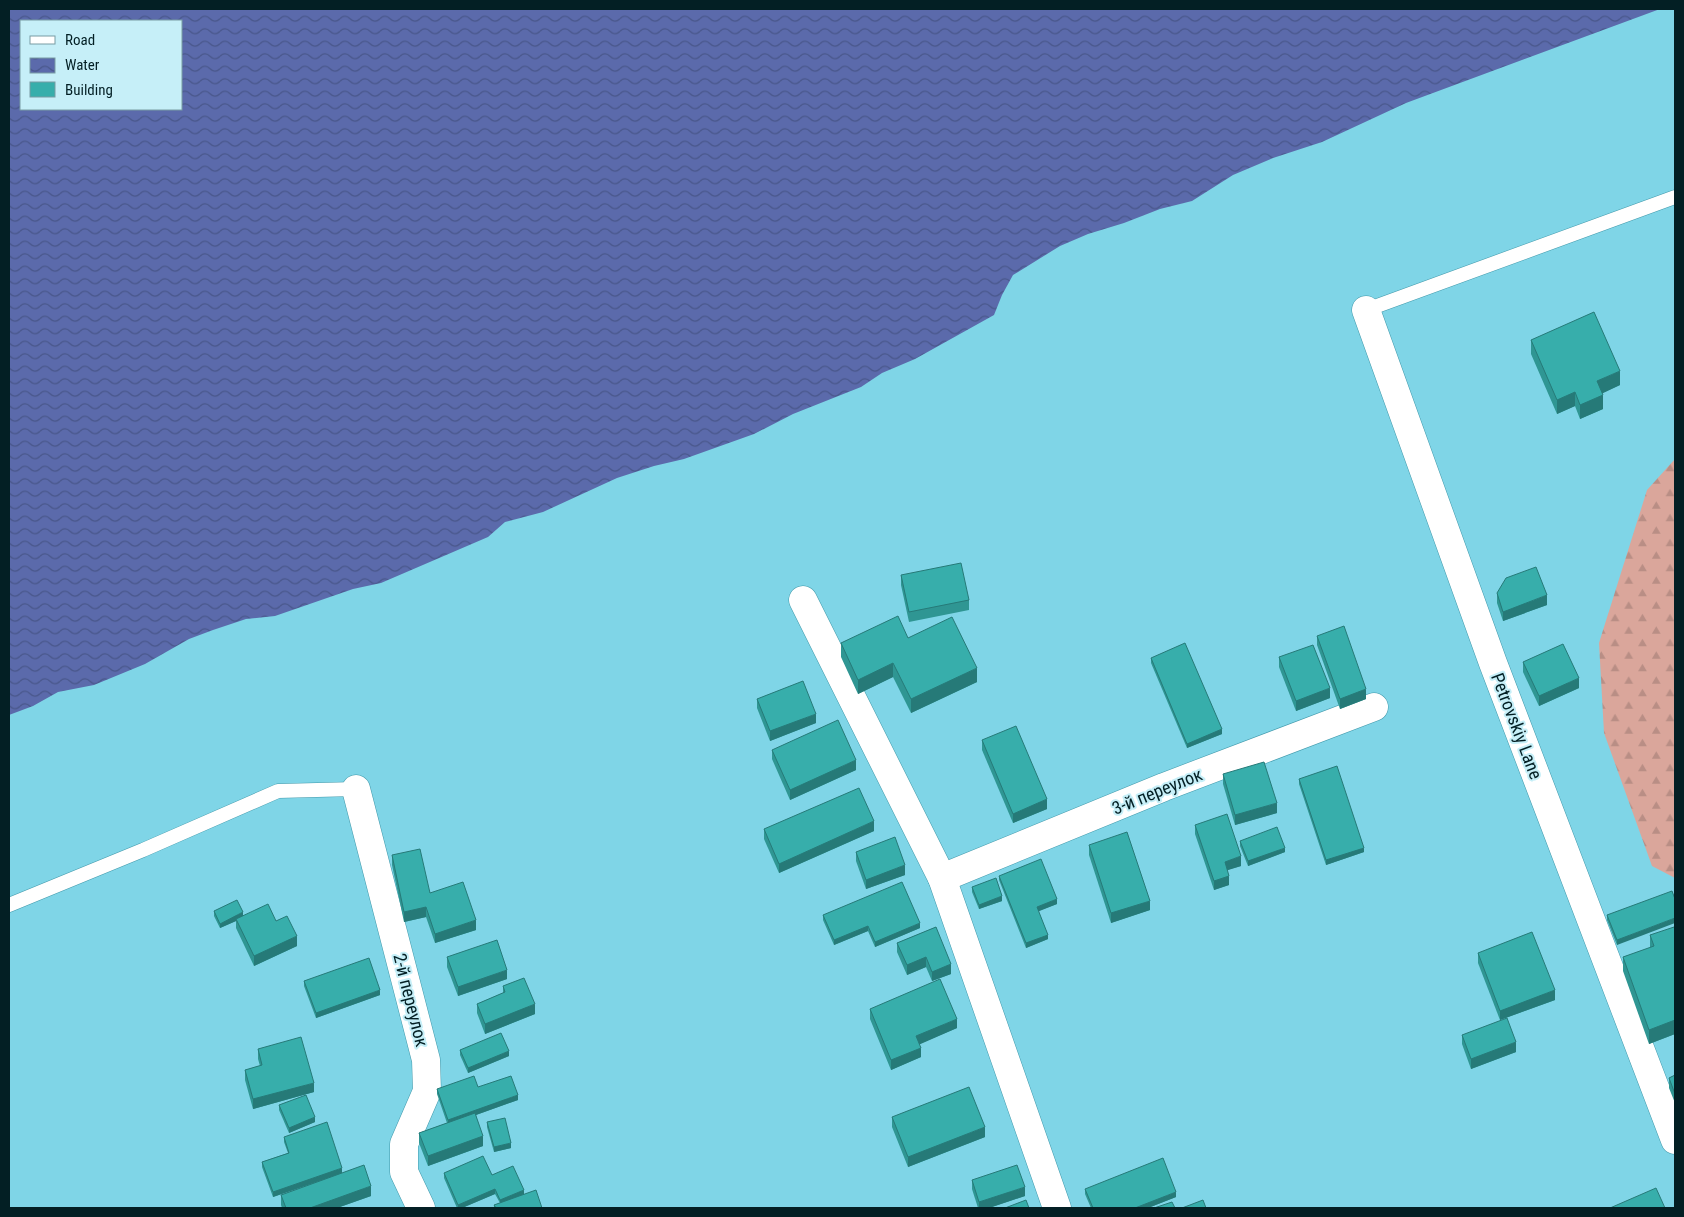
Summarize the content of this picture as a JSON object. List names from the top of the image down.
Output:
{
  "streets": {
    "street": ["Petrovskiy Lane", "3-й переулок", "2-й переулок"]
  },
  "legend": ["Road", "Water", "Building"]
}
